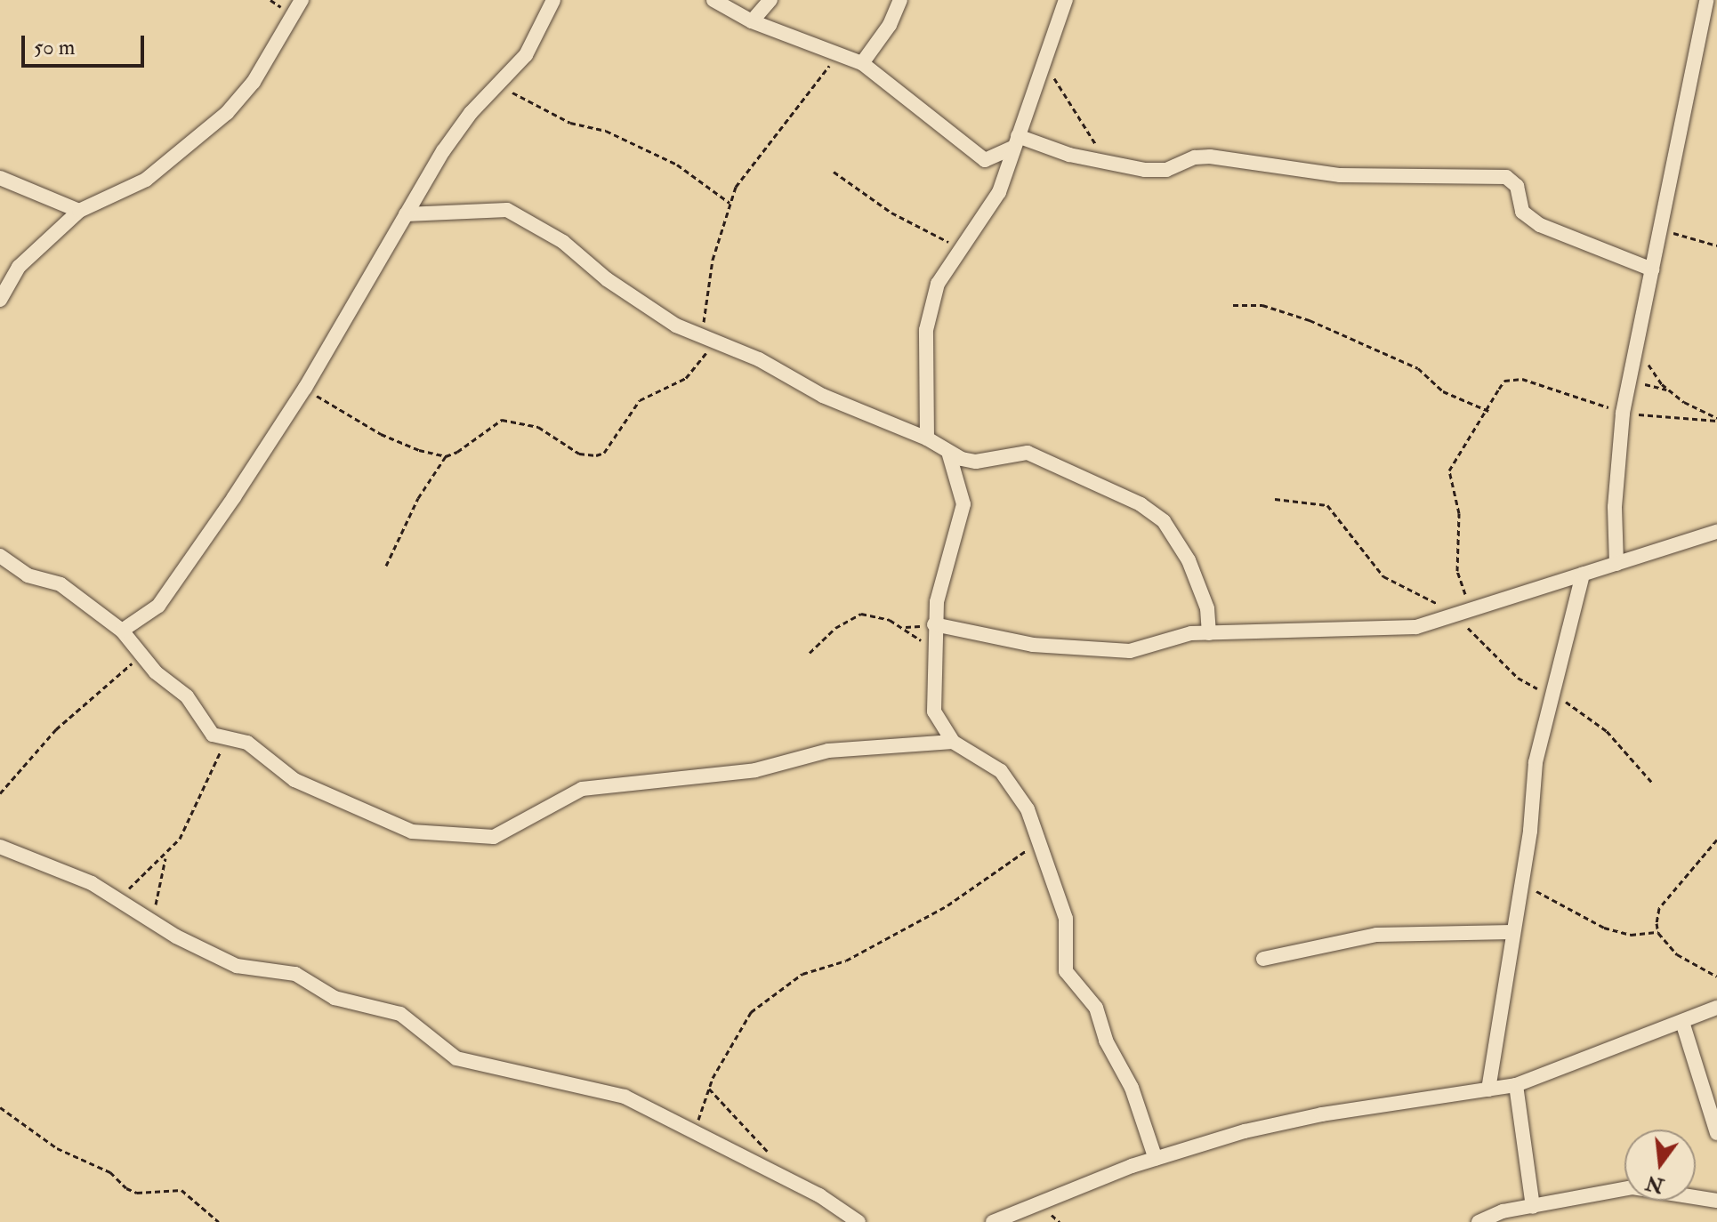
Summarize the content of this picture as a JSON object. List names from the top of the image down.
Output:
{
  "scale_bar": "50 m",
  "north": "bottom"
}
